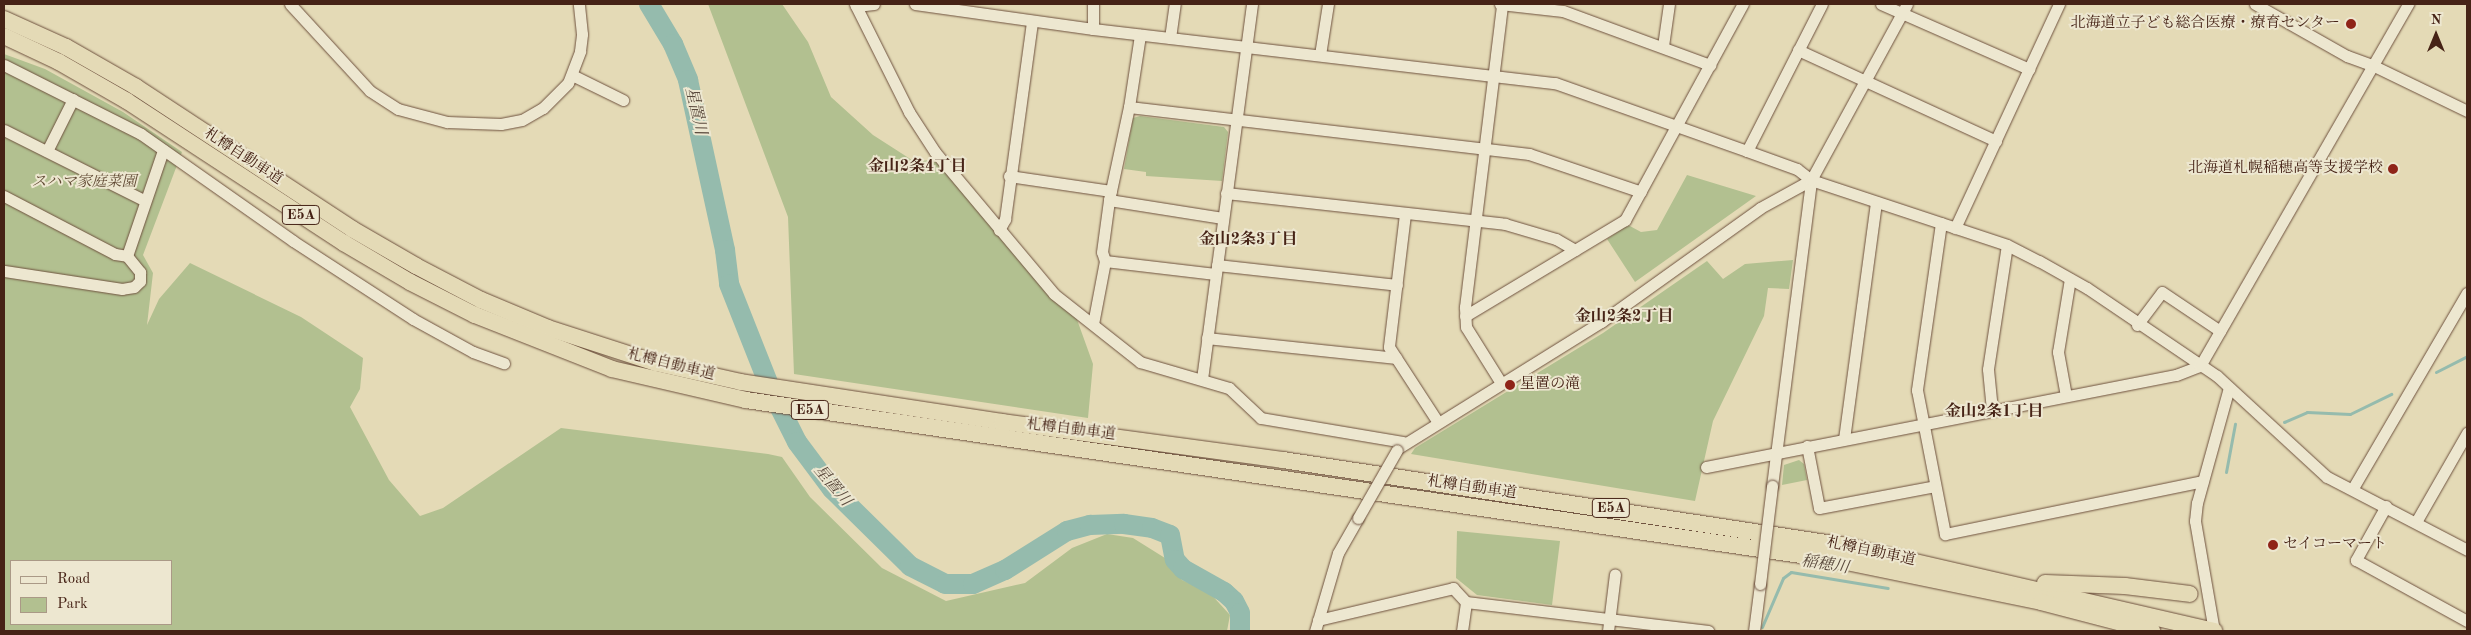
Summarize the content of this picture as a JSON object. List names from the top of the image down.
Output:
{
  "streets": {
    "highway": ["札樽自動車道", "E5A"]
  },
  "districts": [
    "金山2条4丁目",
    "金山2条3丁目",
    "金山2条2丁目",
    "金山2条1丁目"
  ],
  "water": ["星置川", "稲穂川"],
  "parks": ["スハマ家庭菜園"],
  "places": [
    "北海道立子ども総合医療・療育センター",
    "北海道札幌稲穂高等支援学校",
    "星置の滝",
    "セイコーマート"
  ],
  "legend": ["Road", "Park"],
  "north": "top"
}
